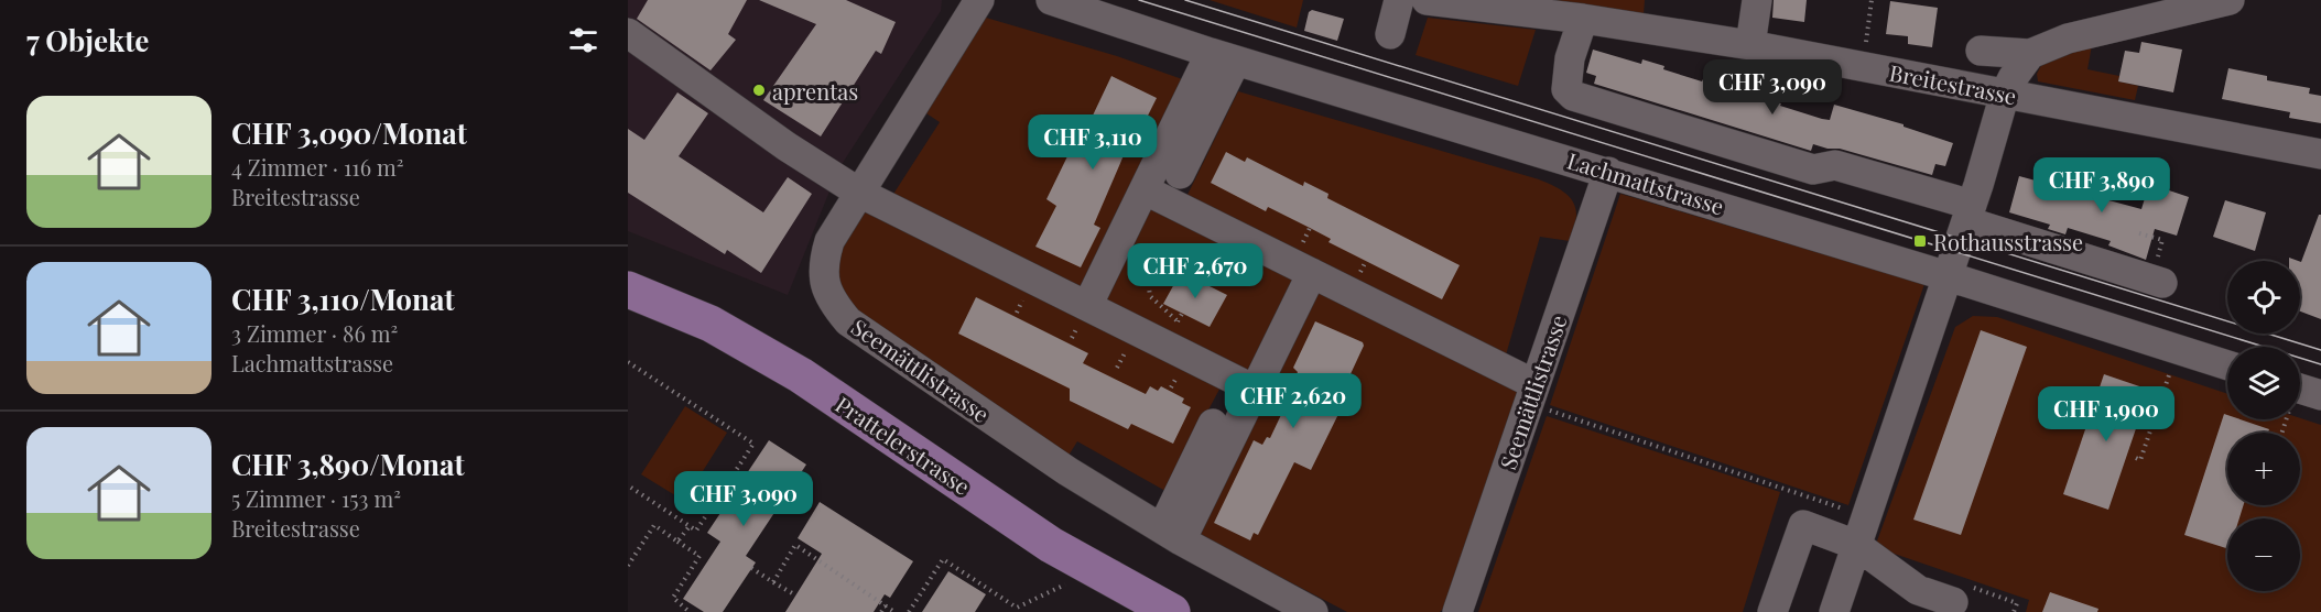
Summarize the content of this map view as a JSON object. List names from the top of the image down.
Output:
{
  "streets": {
    "main road": ["Prattelerstrasse"],
    "street": ["Breitestrasse", "Lachmattstrasse", "Seemättlistrasse"]
  },
  "crossings": [
    ["Lachmattstrasse", "Seemättlistrasse"]
  ],
  "places": {
    "other": ["aprentas"],
    "transit": ["Rothausstrasse"]
  },
  "page": {
    "heading": "7 Objekte",
    "price": [
      "CHF 3,090",
      "CHF 3,110",
      "CHF 3,890",
      "CHF 2,670",
      "CHF 2,620",
      "CHF 1,900",
      "CHF 3,090"
    ],
    "list": [
      {
        "name": "CHF 3,090/Monat",
        "note": "4 Zimmer · 116 m² · Breitestrasse"
      },
      {
        "name": "CHF 3,110/Monat",
        "note": "3 Zimmer · 86 m² · Lachmattstrasse"
      },
      {
        "name": "CHF 3,890/Monat",
        "note": "5 Zimmer · 153 m² · Breitestrasse"
      }
    ],
    "map_buttons": ["+", "−"]
  }
}
